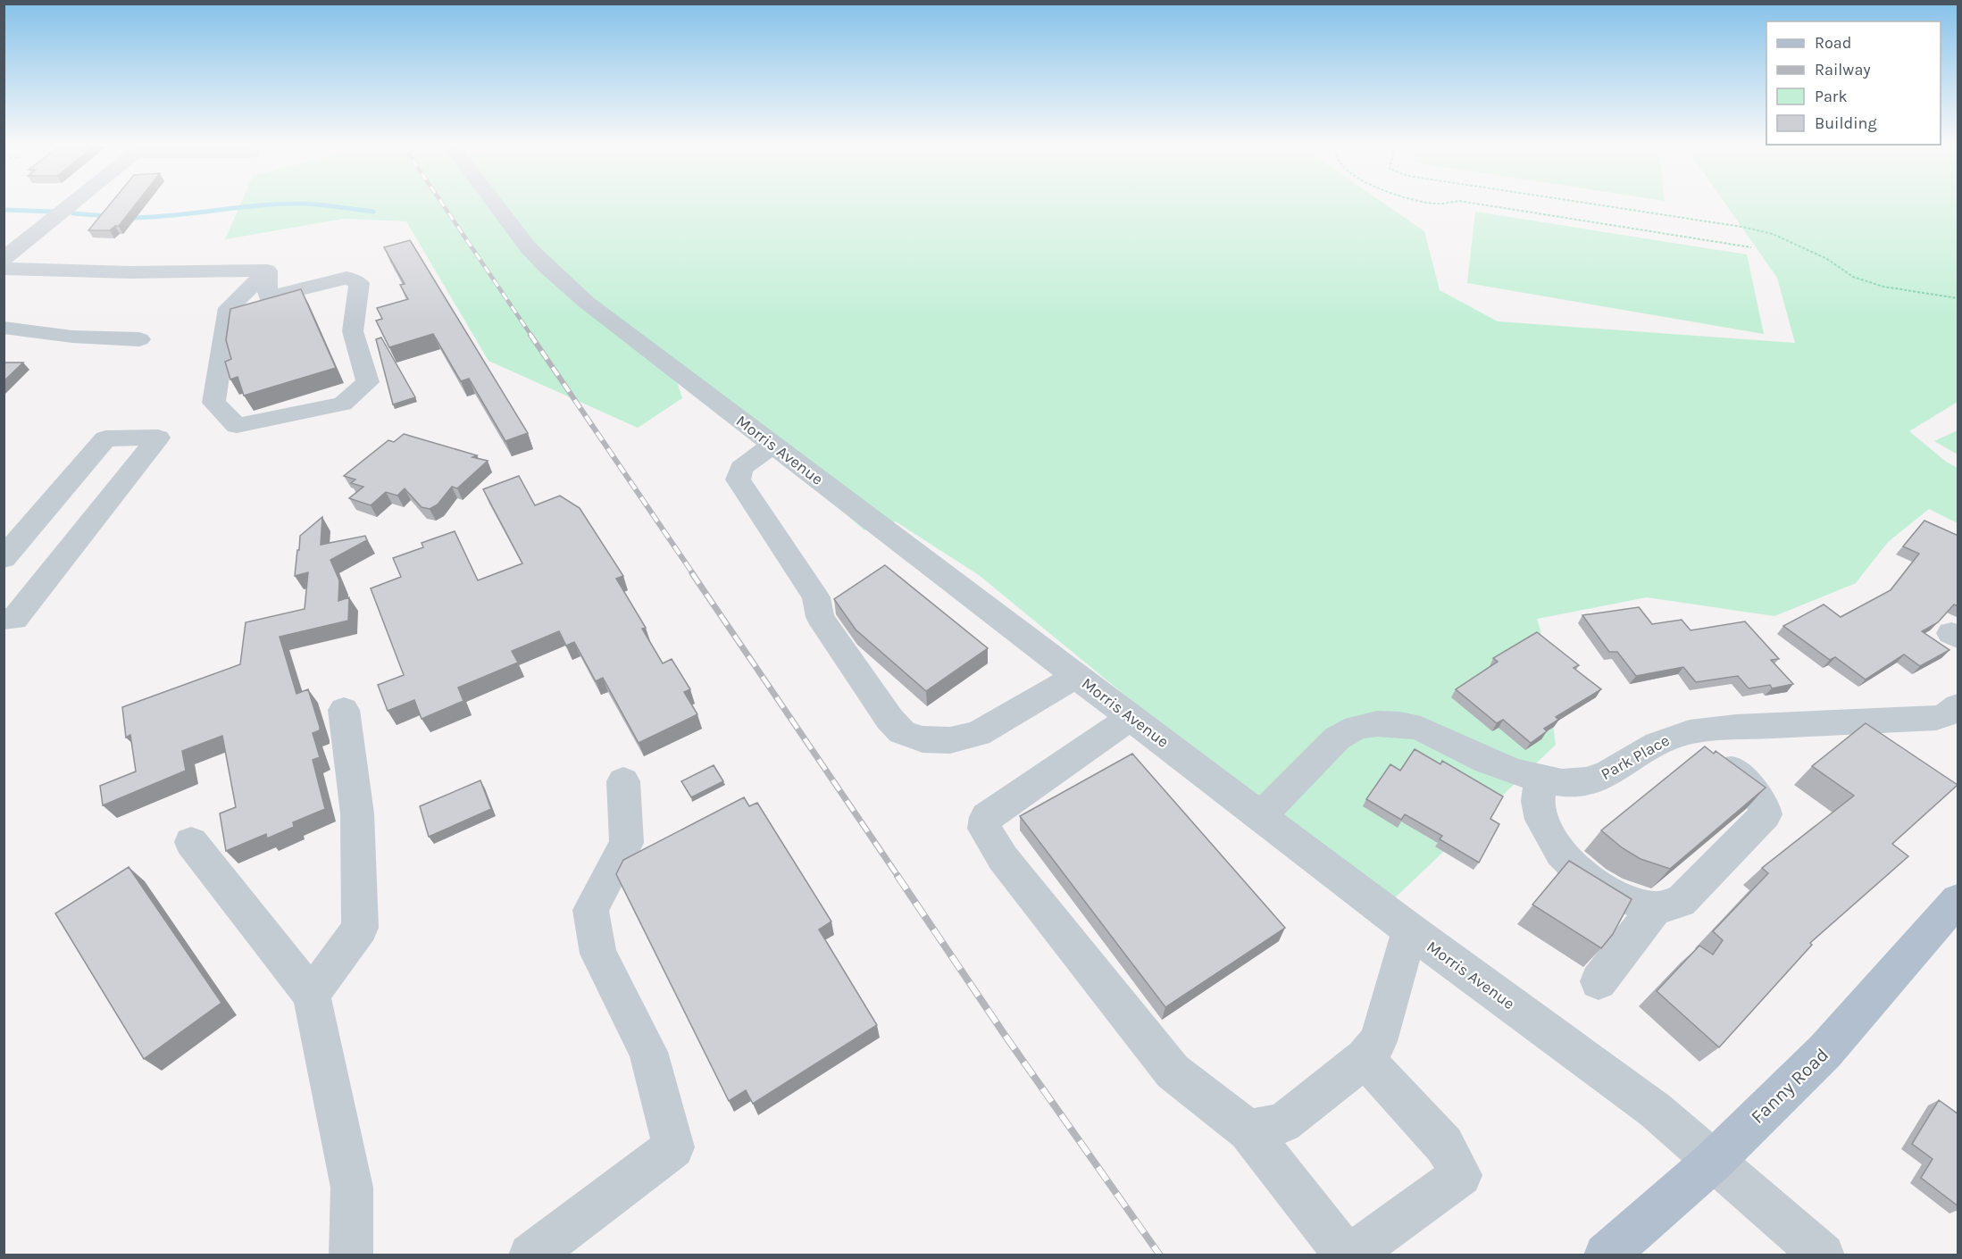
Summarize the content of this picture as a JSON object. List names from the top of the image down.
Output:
{
  "streets": {
    "main road": ["Fanny Road"],
    "street": ["Morris Avenue", "Park Place"]
  },
  "crossings": [
    ["Morris Avenue", "Park Place"],
    ["Morris Avenue", "Fanny Road"]
  ],
  "legend": [
    "Road",
    "Railway",
    "Park",
    "Building"
  ]
}
